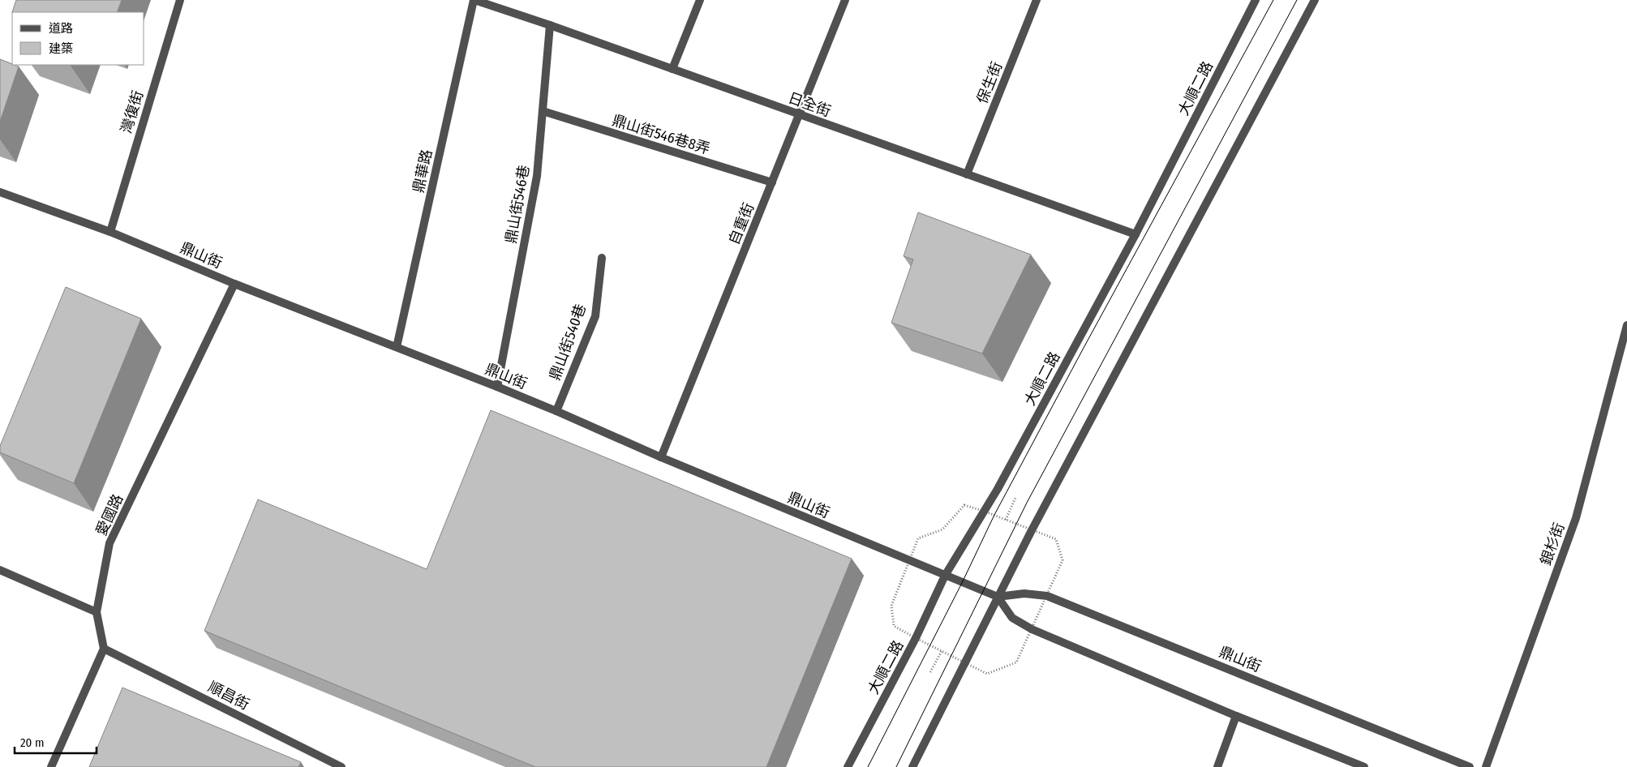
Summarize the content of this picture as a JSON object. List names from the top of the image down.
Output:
{
  "streets": {
    "street": [
      "保生街",
      "大順二路",
      "日全街",
      "灣復街",
      "鼎山街546巷8弄",
      "鼎華路",
      "鼎山街546巷",
      "自重街",
      "鼎山街",
      "鼎山街540巷",
      "愛國路",
      "銀杉街",
      "順昌街"
    ]
  },
  "crossings": [
    ["保生街", "日全街"],
    ["大順二路", "日全街"],
    ["大順二路", "鼎山街"],
    ["日全街", "鼎華路"],
    ["日全街", "鼎山街546巷"],
    ["日全街", "自重街"],
    ["灣復街", "鼎山街"],
    ["鼎山街546巷8弄", "鼎山街546巷"],
    ["鼎山街546巷8弄", "自重街"],
    ["鼎華路", "鼎山街"],
    ["鼎山街546巷", "鼎山街"],
    ["自重街", "鼎山街"],
    ["鼎山街", "鼎山街540巷"],
    ["鼎山街", "愛國路"],
    ["愛國路", "順昌街"]
  ],
  "legend": ["道路", "建築"],
  "scale_bar": "20 m"
}
